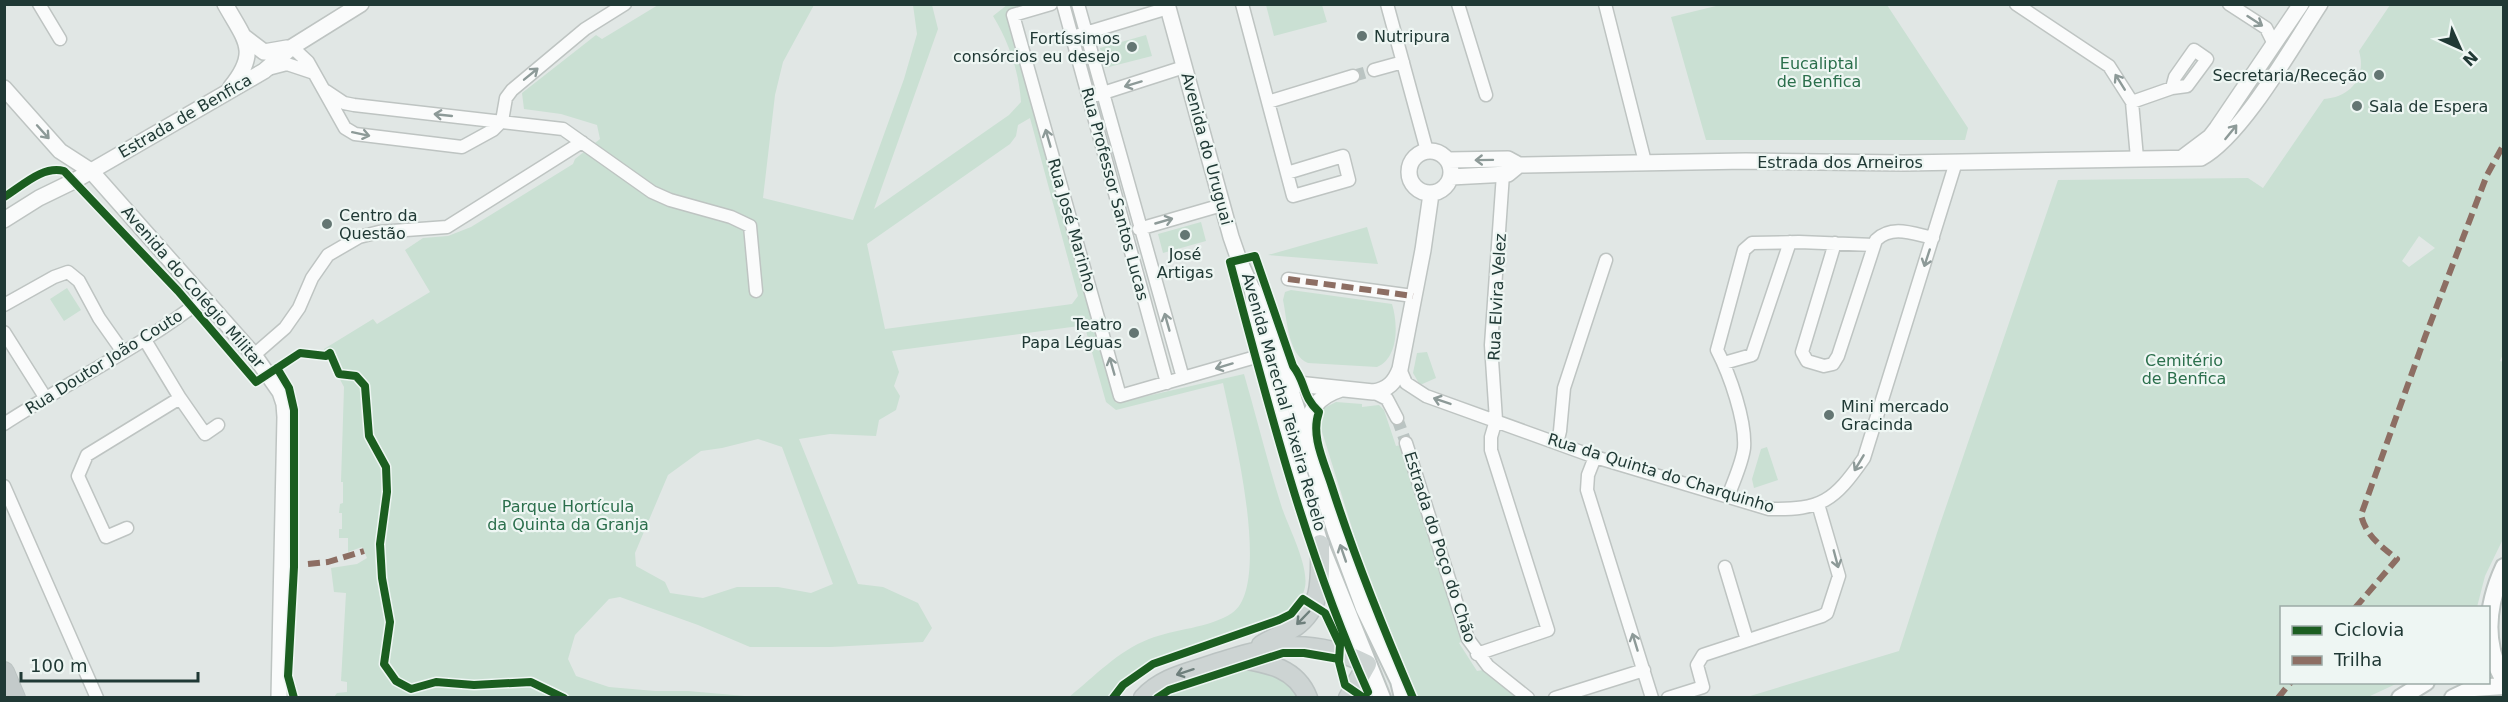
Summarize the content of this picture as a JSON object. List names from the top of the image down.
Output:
{
  "streets": {
    "main road": ["Avenida Marechal Teixeira Rebelo"],
    "street": [
      "Estrada de Benfica",
      "Avenida do Uruguai",
      "Estrada dos Arneiros",
      "Rua Professor Santos Lucas",
      "Rua José Marinho",
      "Avenida do Colégio Militar",
      "Rua Elvira Velez",
      "Rua Doutor João Couto",
      "Rua da Quinta do Charquinho",
      "Estrada do Poço do Chão"
    ]
  },
  "crossings": [
    ["Estrada de Benfica", "Avenida do Colégio Militar"],
    ["Avenida do Uruguai", "Avenida Marechal Teixeira Rebelo"],
    ["Estrada dos Arneiros", "Rua Elvira Velez"],
    ["Estrada dos Arneiros", "Rua da Quinta do Charquinho"],
    ["Rua Professor Santos Lucas", "Rua José Marinho"],
    ["Rua José Marinho", "Avenida Marechal Teixeira Rebelo"],
    ["Avenida do Colégio Militar", "Rua Doutor João Couto"],
    ["Rua Elvira Velez", "Rua da Quinta do Charquinho"],
    ["Rua Elvira Velez", "Estrada do Poço do Chão"]
  ],
  "parks": ["Eucaliptal de Benfica", "Cemitério de Benfica", "Parque Hortícula da Quinta da Granja"],
  "places": [
    "Nutripura",
    "Fortíssimos consórcios eu desejo",
    "Secretaria/Receção",
    "Sala de Espera",
    "Centro da Questão",
    "José Artigas",
    "Teatro Papa Léguas",
    "Mini mercado Gracinda"
  ],
  "legend": ["Ciclovia", "Trilha"],
  "scale_bar": "100 m",
  "north": "bottom right"
}
